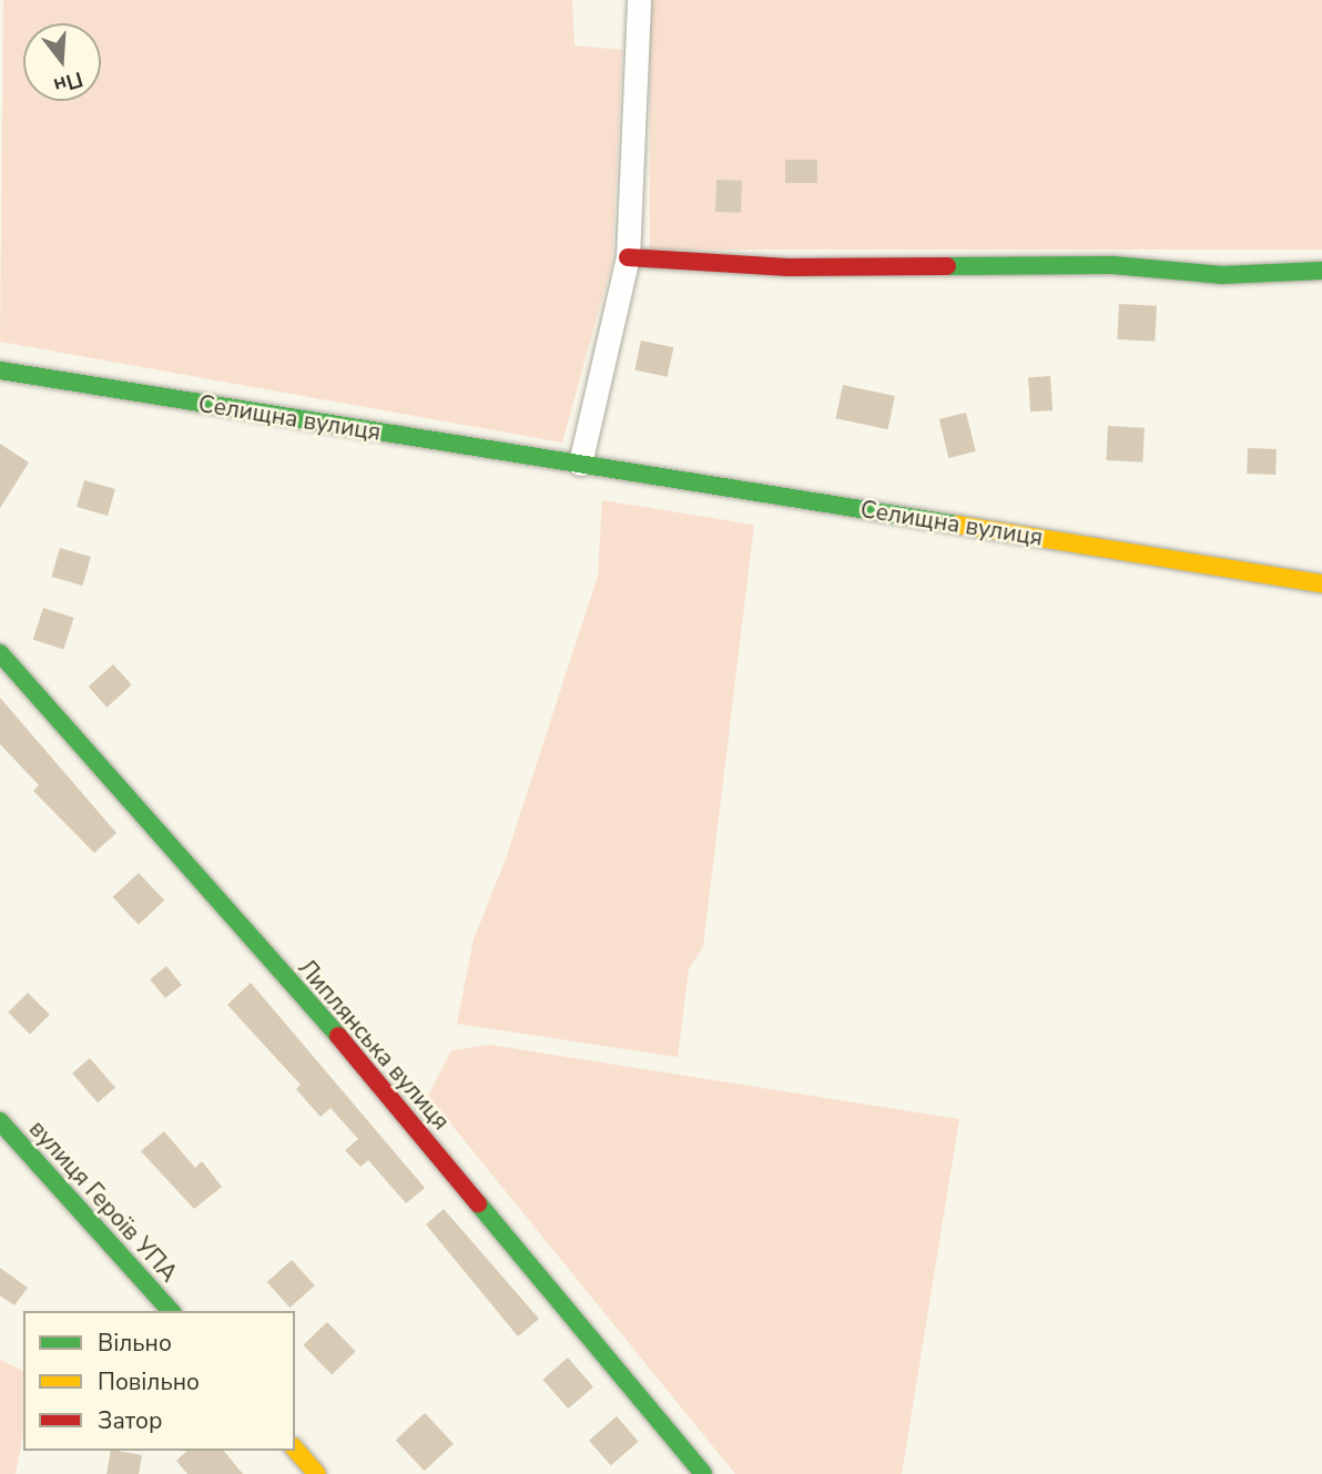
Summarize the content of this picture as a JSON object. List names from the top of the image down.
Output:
{
  "streets": {
    "street": ["Селищна вулиця", "Липлянська вулиця", "вулиця Героїв УПА"]
  },
  "legend": ["Вільно", "Повільно", "Затор"],
  "north": "bottom"
}
